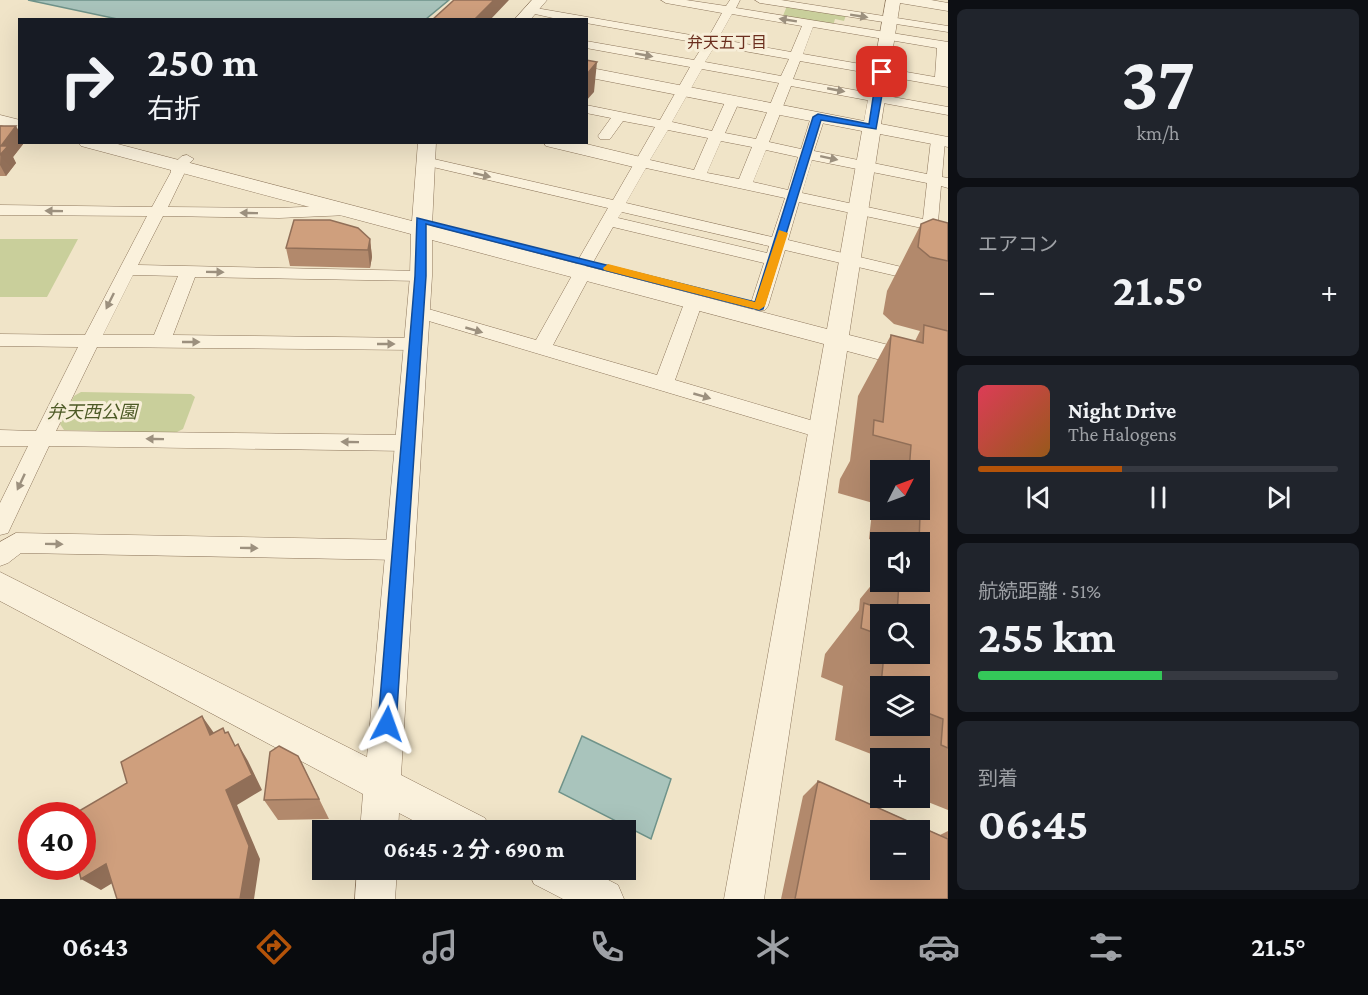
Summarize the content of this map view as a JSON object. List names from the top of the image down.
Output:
{
  "districts": ["弁天五丁目"],
  "parks": ["弁天西公園"],
  "north": "top right",
  "page": {
    "tile": [
      ["37", "km/h"],
      "エアコン",
      ["航続距離 · 51%", "255 km"],
      ["到着", "06:45"]
    ],
    "turn": ["250 m", "右折"],
    "heat": ["−", "21.5°", "+"],
    "song": ["Night Drive", "The Halogens"],
    "map_buttons": ["+", "−"],
    "limit": "40",
    "trip": "06:45 · 2 分 · 690 m",
    "tabs": ["06:43", "21.5°"]
  }
}
